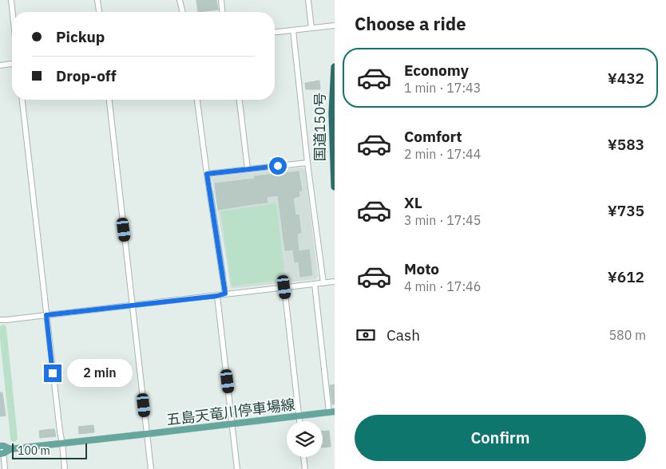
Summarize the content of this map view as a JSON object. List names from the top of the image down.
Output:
{
  "streets": {
    "highway": ["国道150号"],
    "main road": ["五島天竜川停車場線"]
  },
  "scale_bar": "100 m",
  "page": {
    "heading": "Choose a ride",
    "banner": ["Pickup", "Drop-off"],
    "list": [
      {
        "name": "Economy",
        "note": "1 min · 17:43",
        "value": "¥432"
      },
      {
        "name": "Comfort",
        "note": "2 min · 17:44",
        "value": "¥583"
      },
      {
        "name": "XL",
        "note": "3 min · 17:45",
        "value": "¥735"
      },
      {
        "name": "Moto",
        "note": "4 min · 17:46",
        "value": "¥612"
      }
    ],
    "pay": ["Cash", "580 m"],
    "bubble": "2 min",
    "buttons": "Confirm",
    "scale": "100 m"
  }
}
